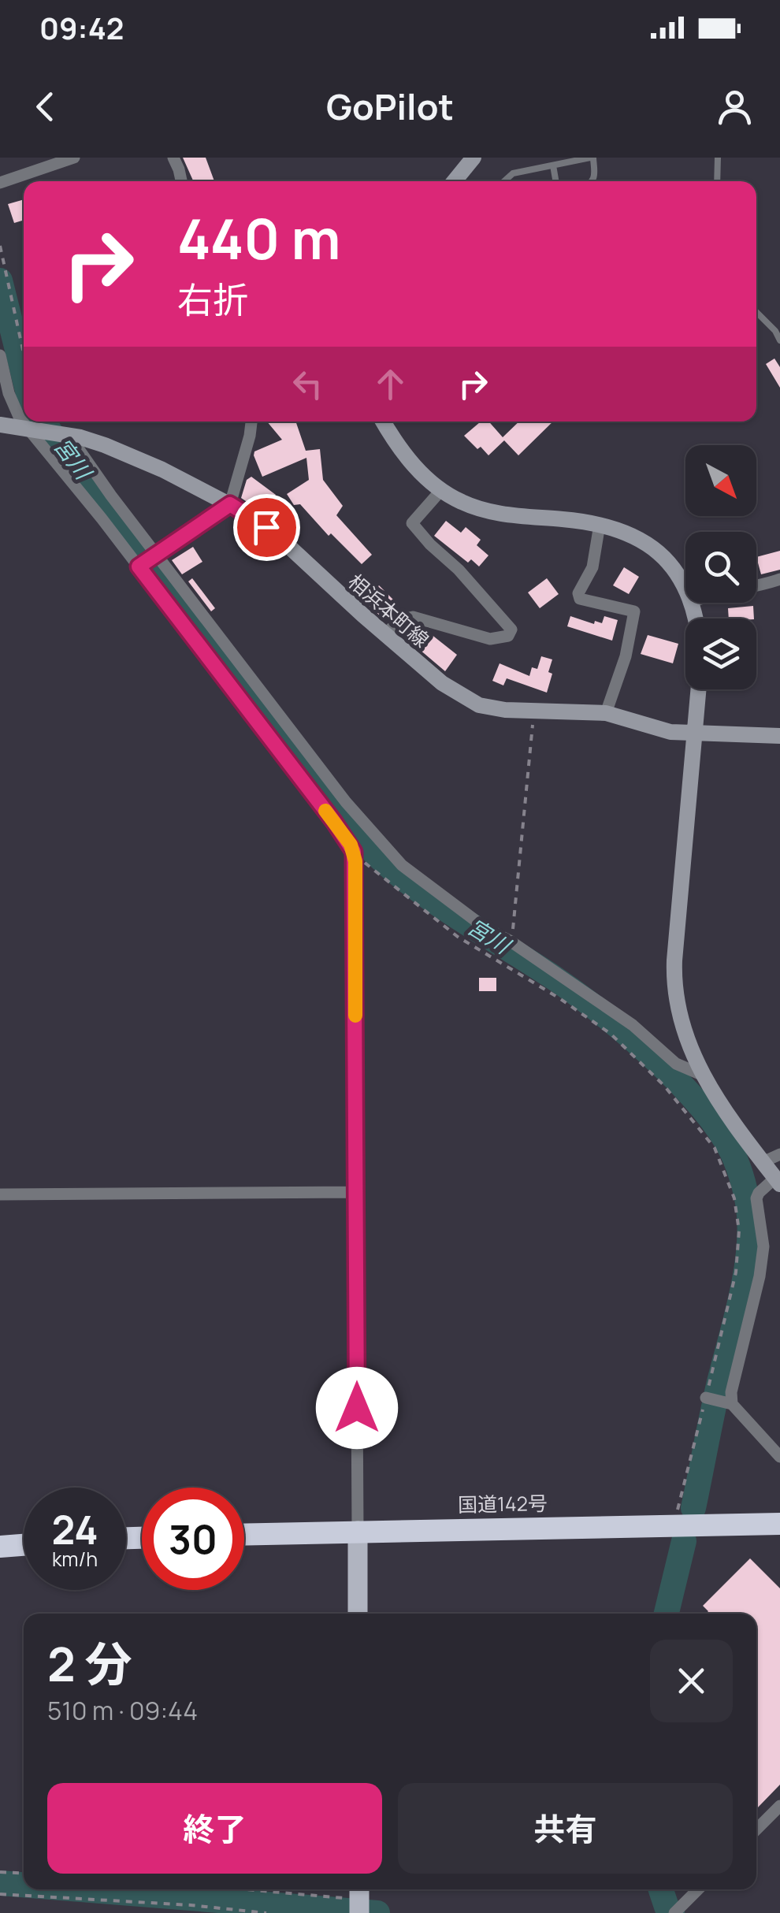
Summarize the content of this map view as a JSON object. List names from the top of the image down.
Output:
{
  "streets": {
    "highway": ["国道142号"],
    "street": ["相浜本町線"]
  },
  "water": ["宮川"],
  "north": "bottom right",
  "page": {
    "status": "09:42",
    "header": "GoPilot",
    "turn": ["440 m", "右折"],
    "speed": "24 km/h",
    "limit": "30",
    "heading": ["2 分", "510 m · 09:44"],
    "buttons": ["終了", "共有"]
  }
}
